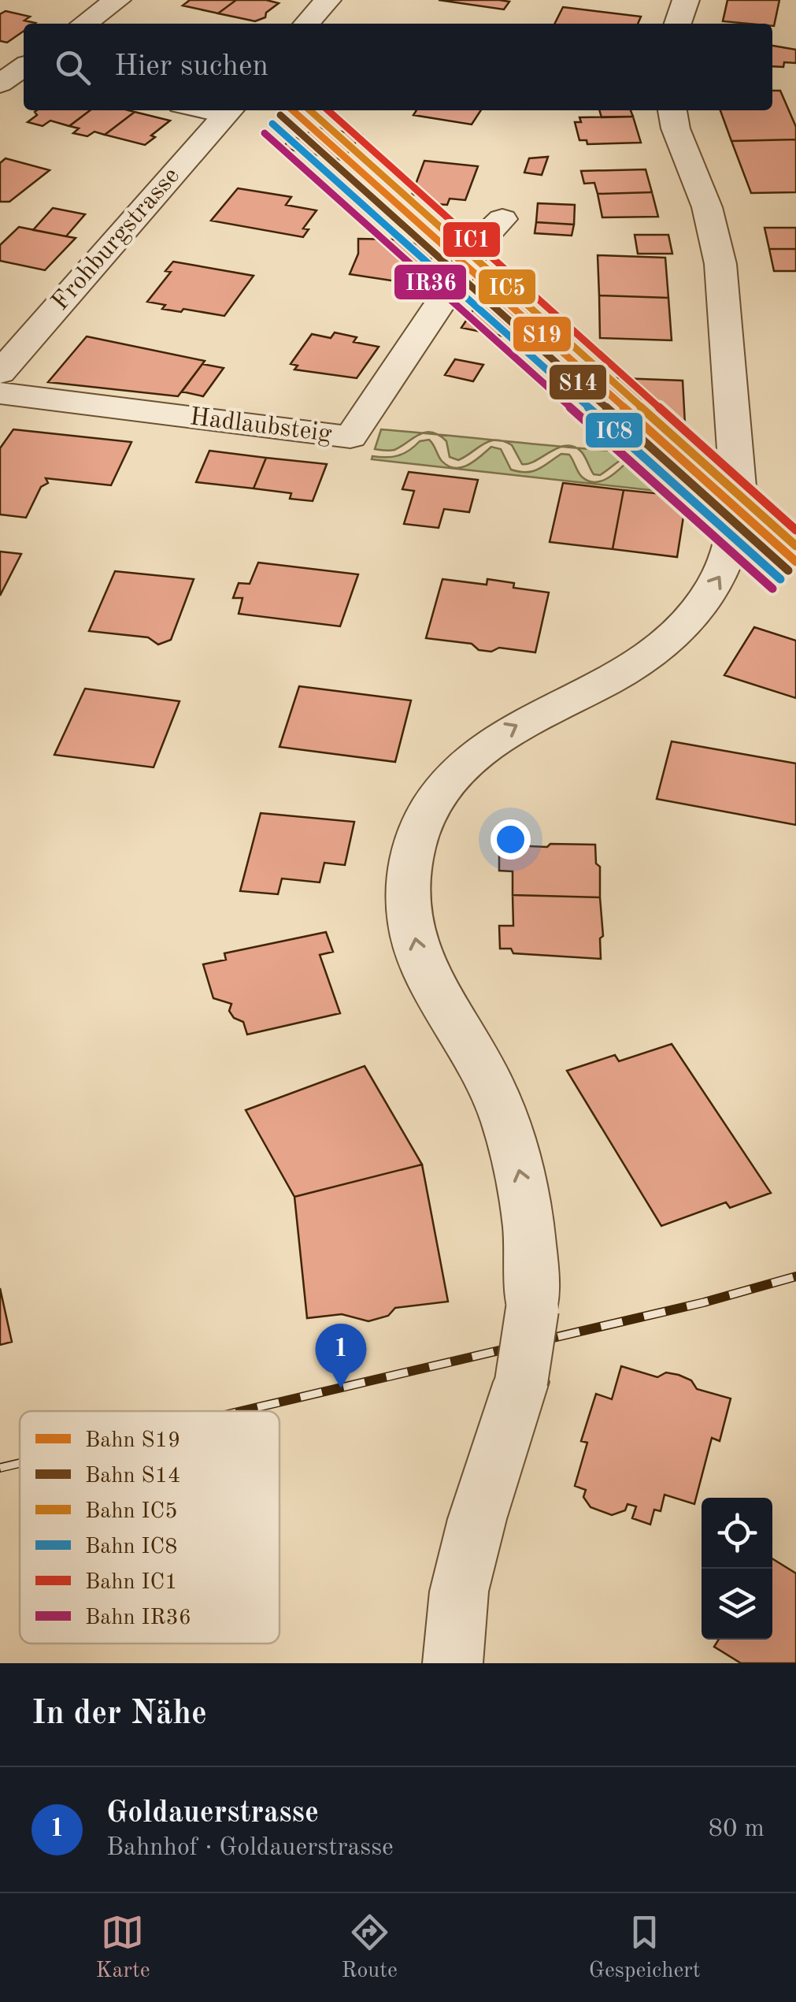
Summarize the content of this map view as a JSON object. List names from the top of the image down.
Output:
{
  "streets": {
    "street": ["Frohburgstrasse", "Hadlaubsteig"]
  },
  "lines": [
    "rail line S19",
    "rail line IC5",
    "rail line IC1",
    "rail line S14",
    "rail line IC8",
    "rail line IR36"
  ],
  "legend": [
    "Bahn S19",
    "Bahn S14",
    "Bahn IC5",
    "Bahn IC8",
    "Bahn IC1",
    "Bahn IR36"
  ],
  "page": {
    "search": "Hier suchen",
    "pins": "1",
    "heading": "In der Nähe",
    "list": [
      {
        "mark": "1",
        "name": "Goldauerstrasse",
        "note": "Bahnhof · Goldauerstrasse",
        "value": "80 m"
      }
    ],
    "nav": ["Karte", "Route", "Gespeichert"]
  }
}
